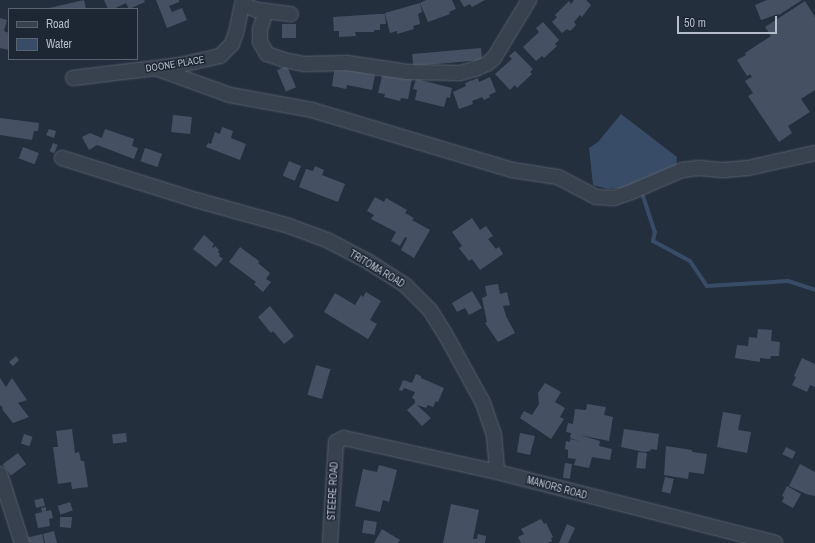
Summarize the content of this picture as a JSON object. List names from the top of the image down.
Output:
{
  "streets": {
    "street": [
      "DOONE PLACE",
      "TRITOMA ROAD",
      "MANORS ROAD",
      "STEERE ROAD"
    ]
  },
  "crossings": [
    ["TRITOMA ROAD", "MANORS ROAD"],
    ["MANORS ROAD", "STEERE ROAD"]
  ],
  "legend": ["Road", "Water"],
  "scale_bar": "50 m"
}
